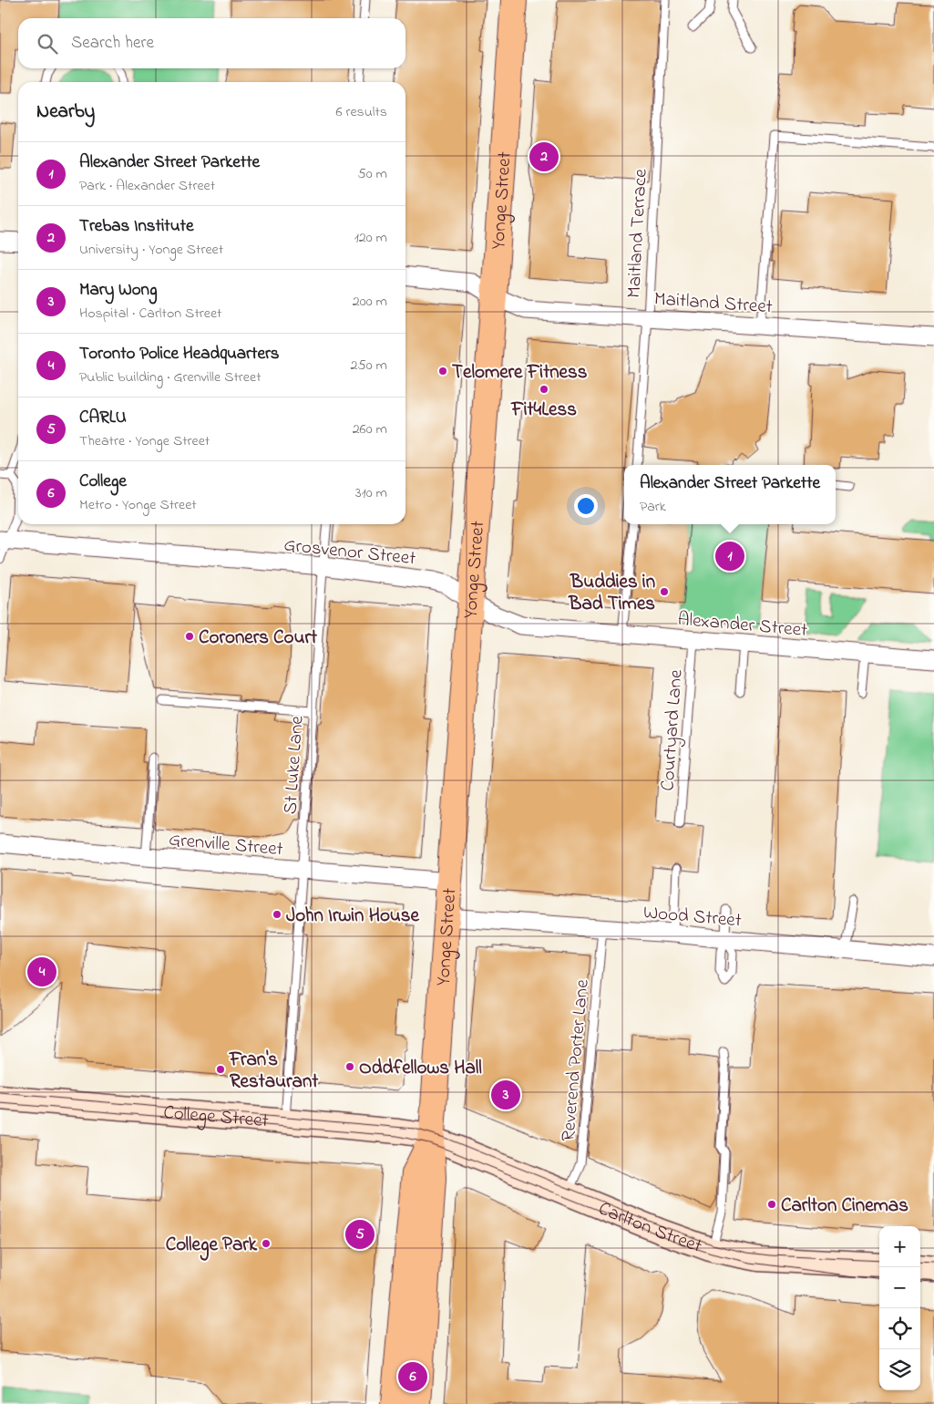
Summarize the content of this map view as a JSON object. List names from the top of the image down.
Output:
{
  "streets": {
    "main road": ["Yonge Street", "College Street", "Carlton Street"],
    "street": [
      "Maitland Street",
      "Grosvenor Street",
      "Alexander Street",
      "Grenville Street",
      "Wood Street"
    ],
    "lane": [
      "Maitland Terrace",
      "Courtyard Lane",
      "St Luke Lane",
      "Reverend Porter Lane"
    ]
  },
  "crossings": [
    ["Yonge Street", "Maitland Street"],
    ["Yonge Street", "Grosvenor Street"],
    ["Yonge Street", "Alexander Street"],
    ["Yonge Street", "Grenville Street"],
    ["Yonge Street", "Wood Street"],
    ["Yonge Street", "College Street"],
    ["Yonge Street", "Carlton Street"],
    ["Maitland Terrace", "Maitland Street"],
    ["Grosvenor Street", "Alexander Street"],
    ["Grosvenor Street", "St Luke Lane"],
    ["Alexander Street", "Courtyard Lane"],
    ["St Luke Lane", "Grenville Street"],
    ["St Luke Lane", "College Street"],
    ["Wood Street", "Reverend Porter Lane"],
    ["Reverend Porter Lane", "Carlton Street"],
    ["College Street", "Carlton Street"]
  ],
  "places": [
    "Telomere Fitness",
    "Fit4Less",
    "Buddies in Bad Times",
    "Coroners Court",
    "John Irwin House",
    "Oddfellows Hall",
    "Fran's Restaurant",
    "Carlton Cinemas",
    "College Park"
  ],
  "page": {
    "search": "Search here",
    "heading": ["Nearby", "6 results"],
    "pins": [
      "2",
      "1",
      "4",
      "3",
      "5",
      "6"
    ],
    "list": [
      {
        "mark": "1",
        "name": "Alexander Street Parkette",
        "note": "Park · Alexander Street",
        "value": "50 m"
      },
      {
        "mark": "2",
        "name": "Trebas Institute",
        "note": "University · Yonge Street",
        "value": "120 m"
      },
      {
        "mark": "3",
        "name": "Mary Wong",
        "note": "Hospital · Carlton Street",
        "value": "200 m"
      },
      {
        "mark": "4",
        "name": "Toronto Police Headquarters",
        "note": "Public building · Grenville Street",
        "value": "250 m"
      },
      {
        "mark": "5",
        "name": "CARLU",
        "note": "Theatre · Yonge Street",
        "value": "260 m"
      },
      {
        "mark": "6",
        "name": "College",
        "note": "Metro · Yonge Street",
        "value": "310 m"
      }
    ],
    "popup": ["Alexander Street Parkette", "Park"],
    "map_buttons": ["+", "−"]
  }
}
